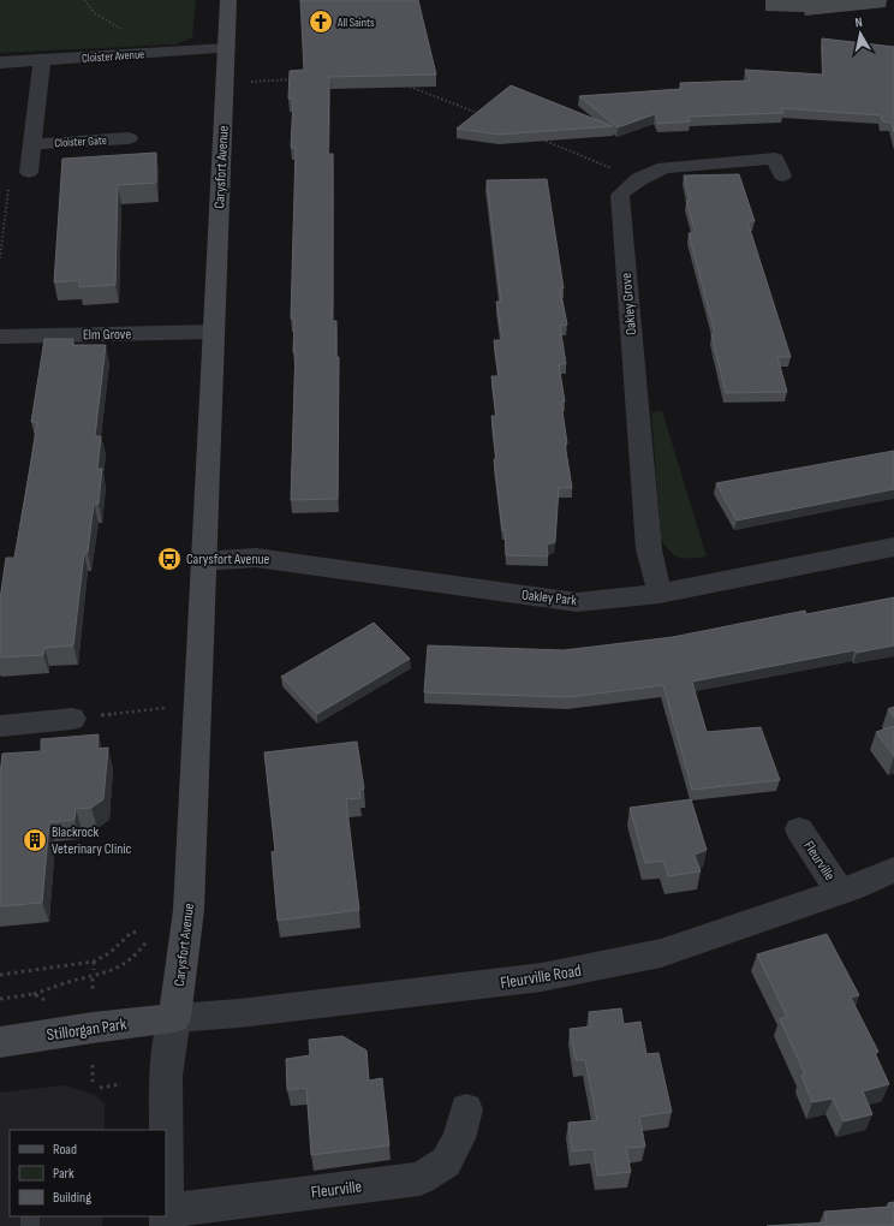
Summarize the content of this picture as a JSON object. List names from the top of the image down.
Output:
{
  "streets": {
    "main road": ["Carysfort Avenue", "Stillorgan Park"],
    "street": [
      "Cloister Avenue",
      "Cloister Gate",
      "Oakley Grove",
      "Elm Grove",
      "Oakley Park",
      "Fleurville",
      "Fleurville Road"
    ]
  },
  "crossings": [
    ["Cloister Avenue", "Cloister Gate"],
    ["Cloister Avenue", "Carysfort Avenue"],
    ["Carysfort Avenue", "Elm Grove"],
    ["Carysfort Avenue", "Oakley Park"],
    ["Carysfort Avenue", "Fleurville"],
    ["Carysfort Avenue", "Fleurville Road"],
    ["Carysfort Avenue", "Stillorgan Park"],
    ["Oakley Grove", "Oakley Park"],
    ["Fleurville", "Fleurville Road"],
    ["Fleurville Road", "Stillorgan Park"]
  ],
  "places": {
    "church": ["All Saints"],
    "bus stop": ["Carysfort Avenue"],
    "building": ["Blackrock Veterinary Clinic"]
  },
  "legend": ["Road", "Park", "Building"],
  "north": "top"
}
